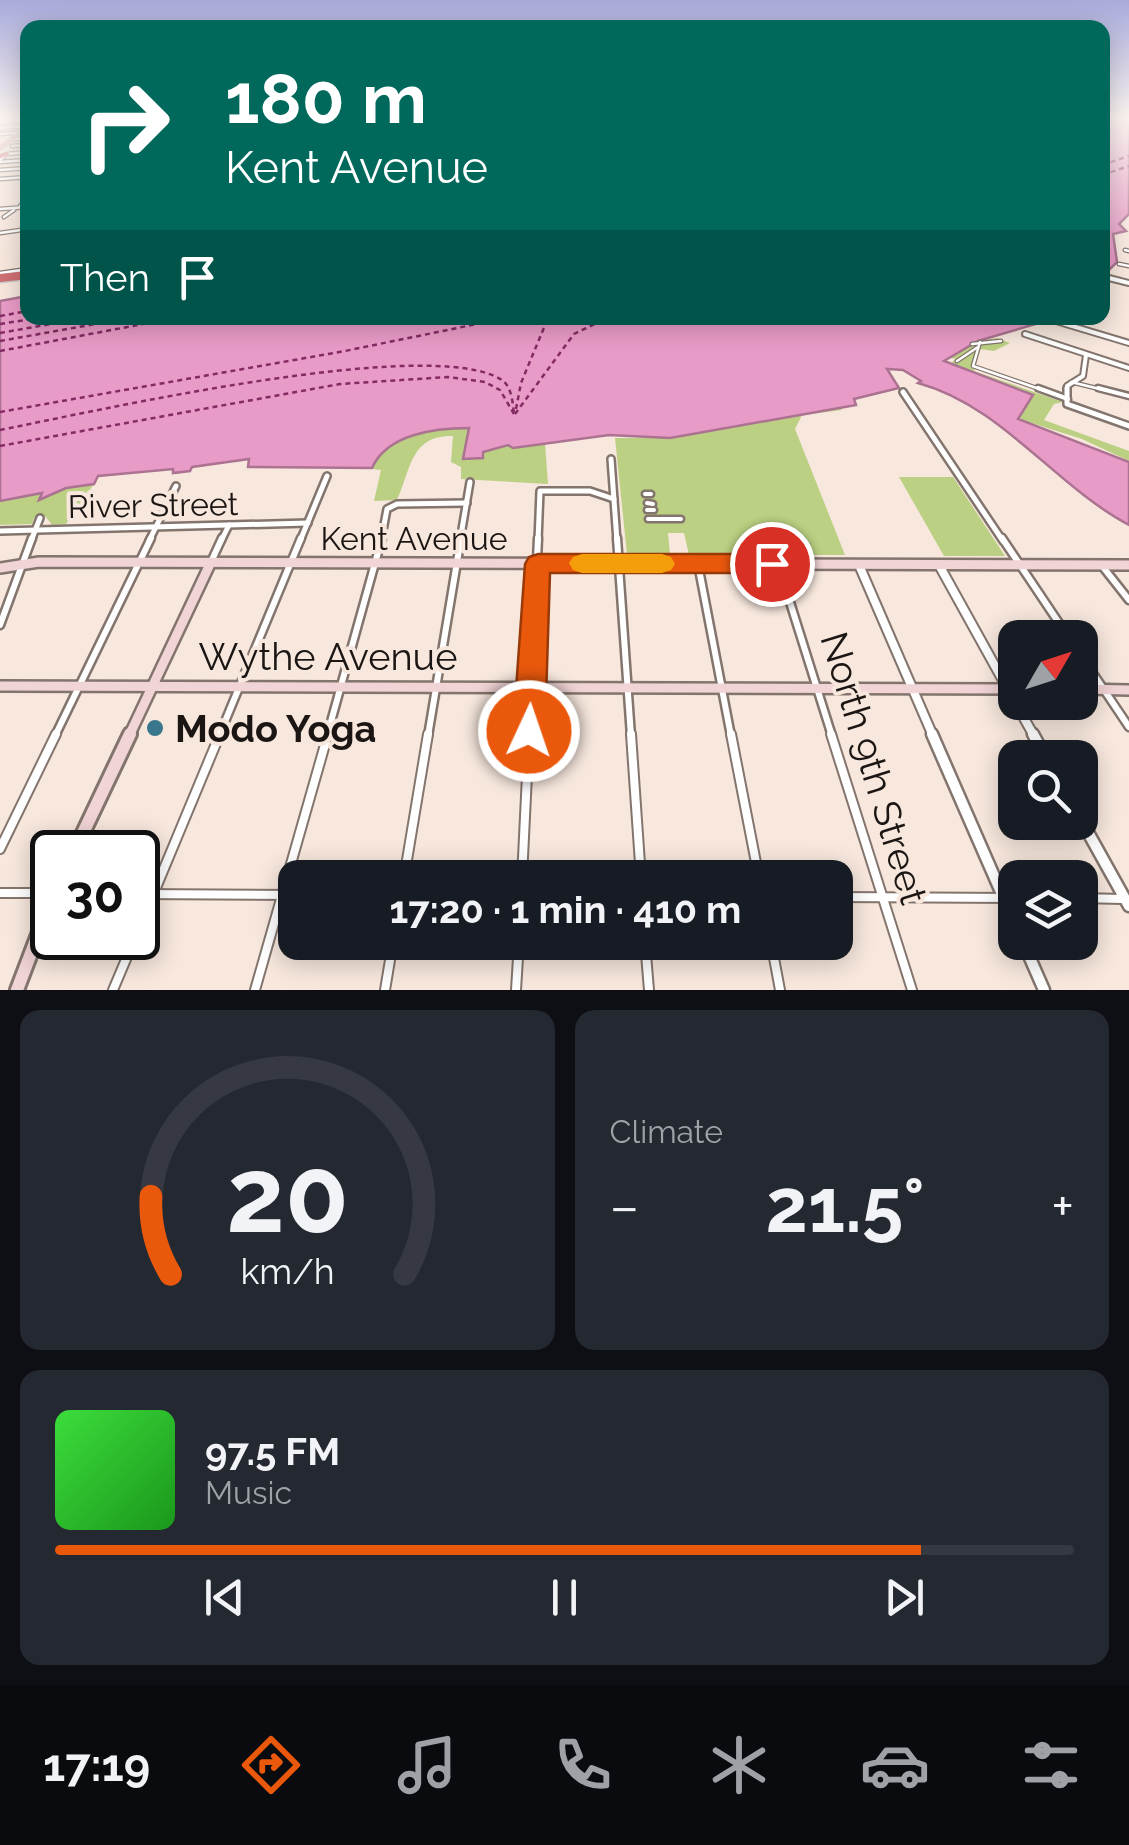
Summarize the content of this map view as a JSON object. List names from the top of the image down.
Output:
{
  "streets": {
    "main road": ["Kent Avenue", "Wythe Avenue"],
    "street": ["River Street", "North 9th Street"]
  },
  "crossings": [
    ["Kent Avenue", "North 9th Street"],
    ["Wythe Avenue", "North 9th Street"]
  ],
  "places": ["Modo Yoga"],
  "north": "top right",
  "page": {
    "turn": ["180 m", "Kent Avenue"],
    "then": "Then",
    "limit": "30",
    "trip": "17:20 · 1 min · 410 m",
    "tile": "Climate",
    "heat": ["−", "21.5°", "+"],
    "song": ["97.5 FM", "Music"],
    "tabs": "17:19",
    "gauge": ["20", "km/h"]
  }
}
